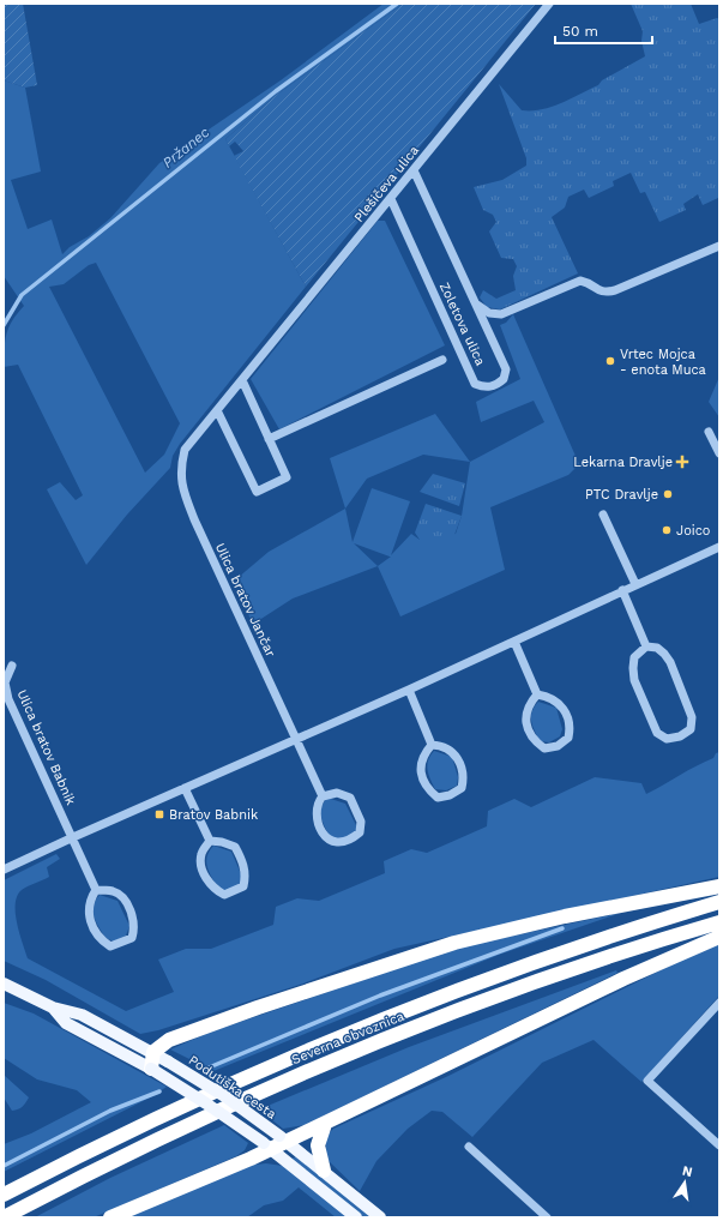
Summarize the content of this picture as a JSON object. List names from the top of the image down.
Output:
{
  "streets": {
    "highway": ["Severna obvoznica"],
    "main road": ["Podutiška cesta"],
    "street": [
      "Plešičeva ulica",
      "Zoletova ulica",
      "Ulica bratov Jančar",
      "Ulica bratov Babnik"
    ]
  },
  "crossings": [
    ["Plešičeva ulica", "Zoletova ulica"],
    ["Plešičeva ulica", "Ulica bratov Jančar"]
  ],
  "water": ["Pržanec"],
  "places": {
    "other": ["Vrtec Mojca - enota Muca", "PTC Dravlje", "Joico"],
    "health": ["Lekarna Dravlje"],
    "transit": ["Bratov Babnik"]
  },
  "scale_bar": "50 m",
  "north": "top"
}
